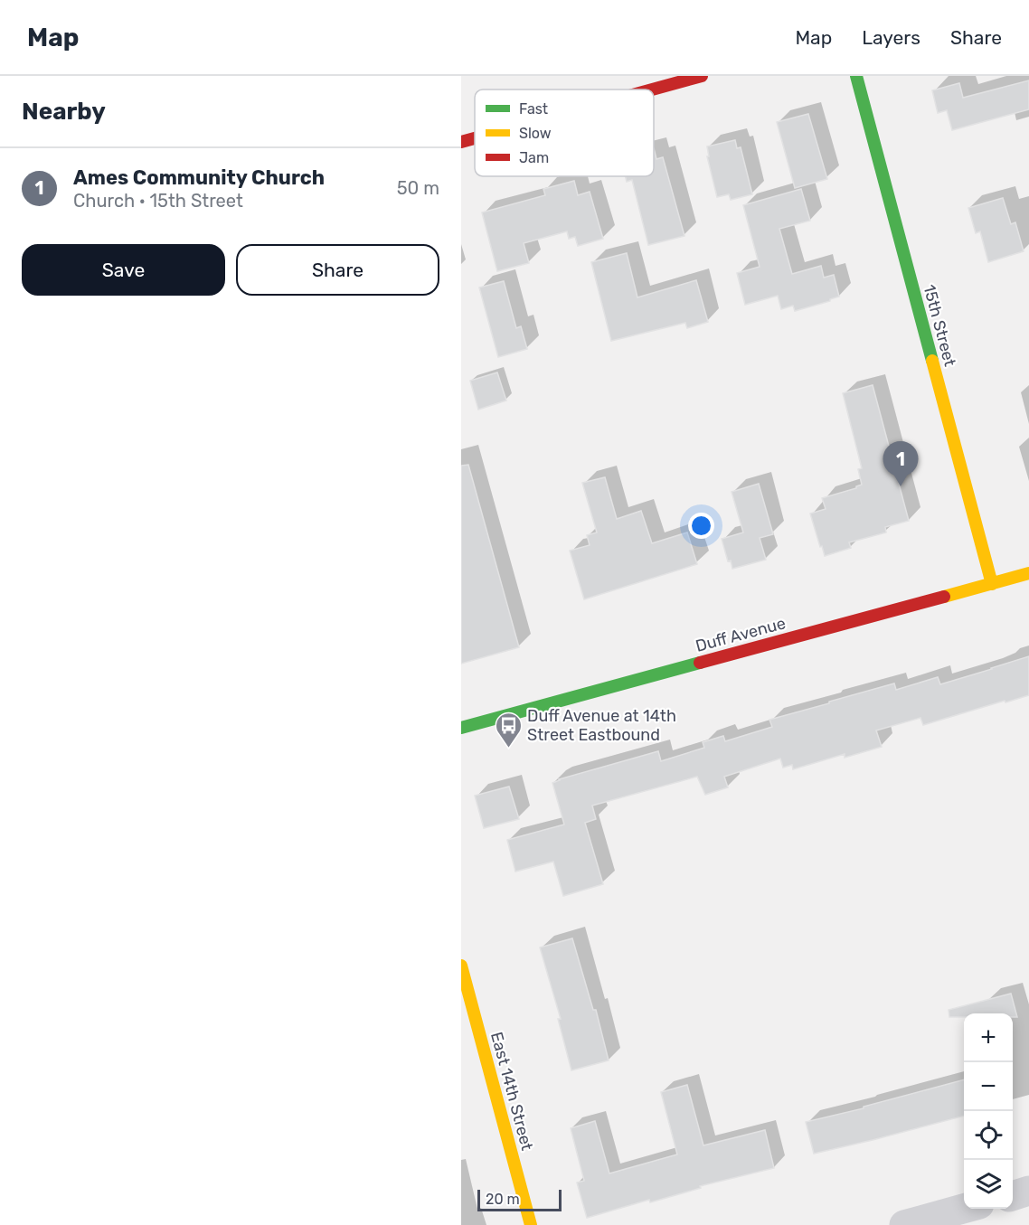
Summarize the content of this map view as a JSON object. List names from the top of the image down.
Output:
{
  "streets": {
    "street": ["15th Street", "Duff Avenue", "East 14th Street"]
  },
  "crossings": [
    ["15th Street", "Duff Avenue"]
  ],
  "places": {
    "bus stop": ["Duff Avenue at 14th Street Eastbound"]
  },
  "legend": ["Fast", "Slow", "Jam"],
  "scale_bar": "20 m",
  "page": {
    "header": "Map",
    "nav": ["Map", "Layers", "Share"],
    "heading": "Nearby",
    "list": [
      {
        "mark": "1",
        "name": "Ames Community Church",
        "note": "Church · 15th Street",
        "value": "50 m"
      }
    ],
    "buttons": ["Save", "Share"],
    "pins": "1",
    "map_buttons": ["+", "−"],
    "scale": "20 m"
  }
}
